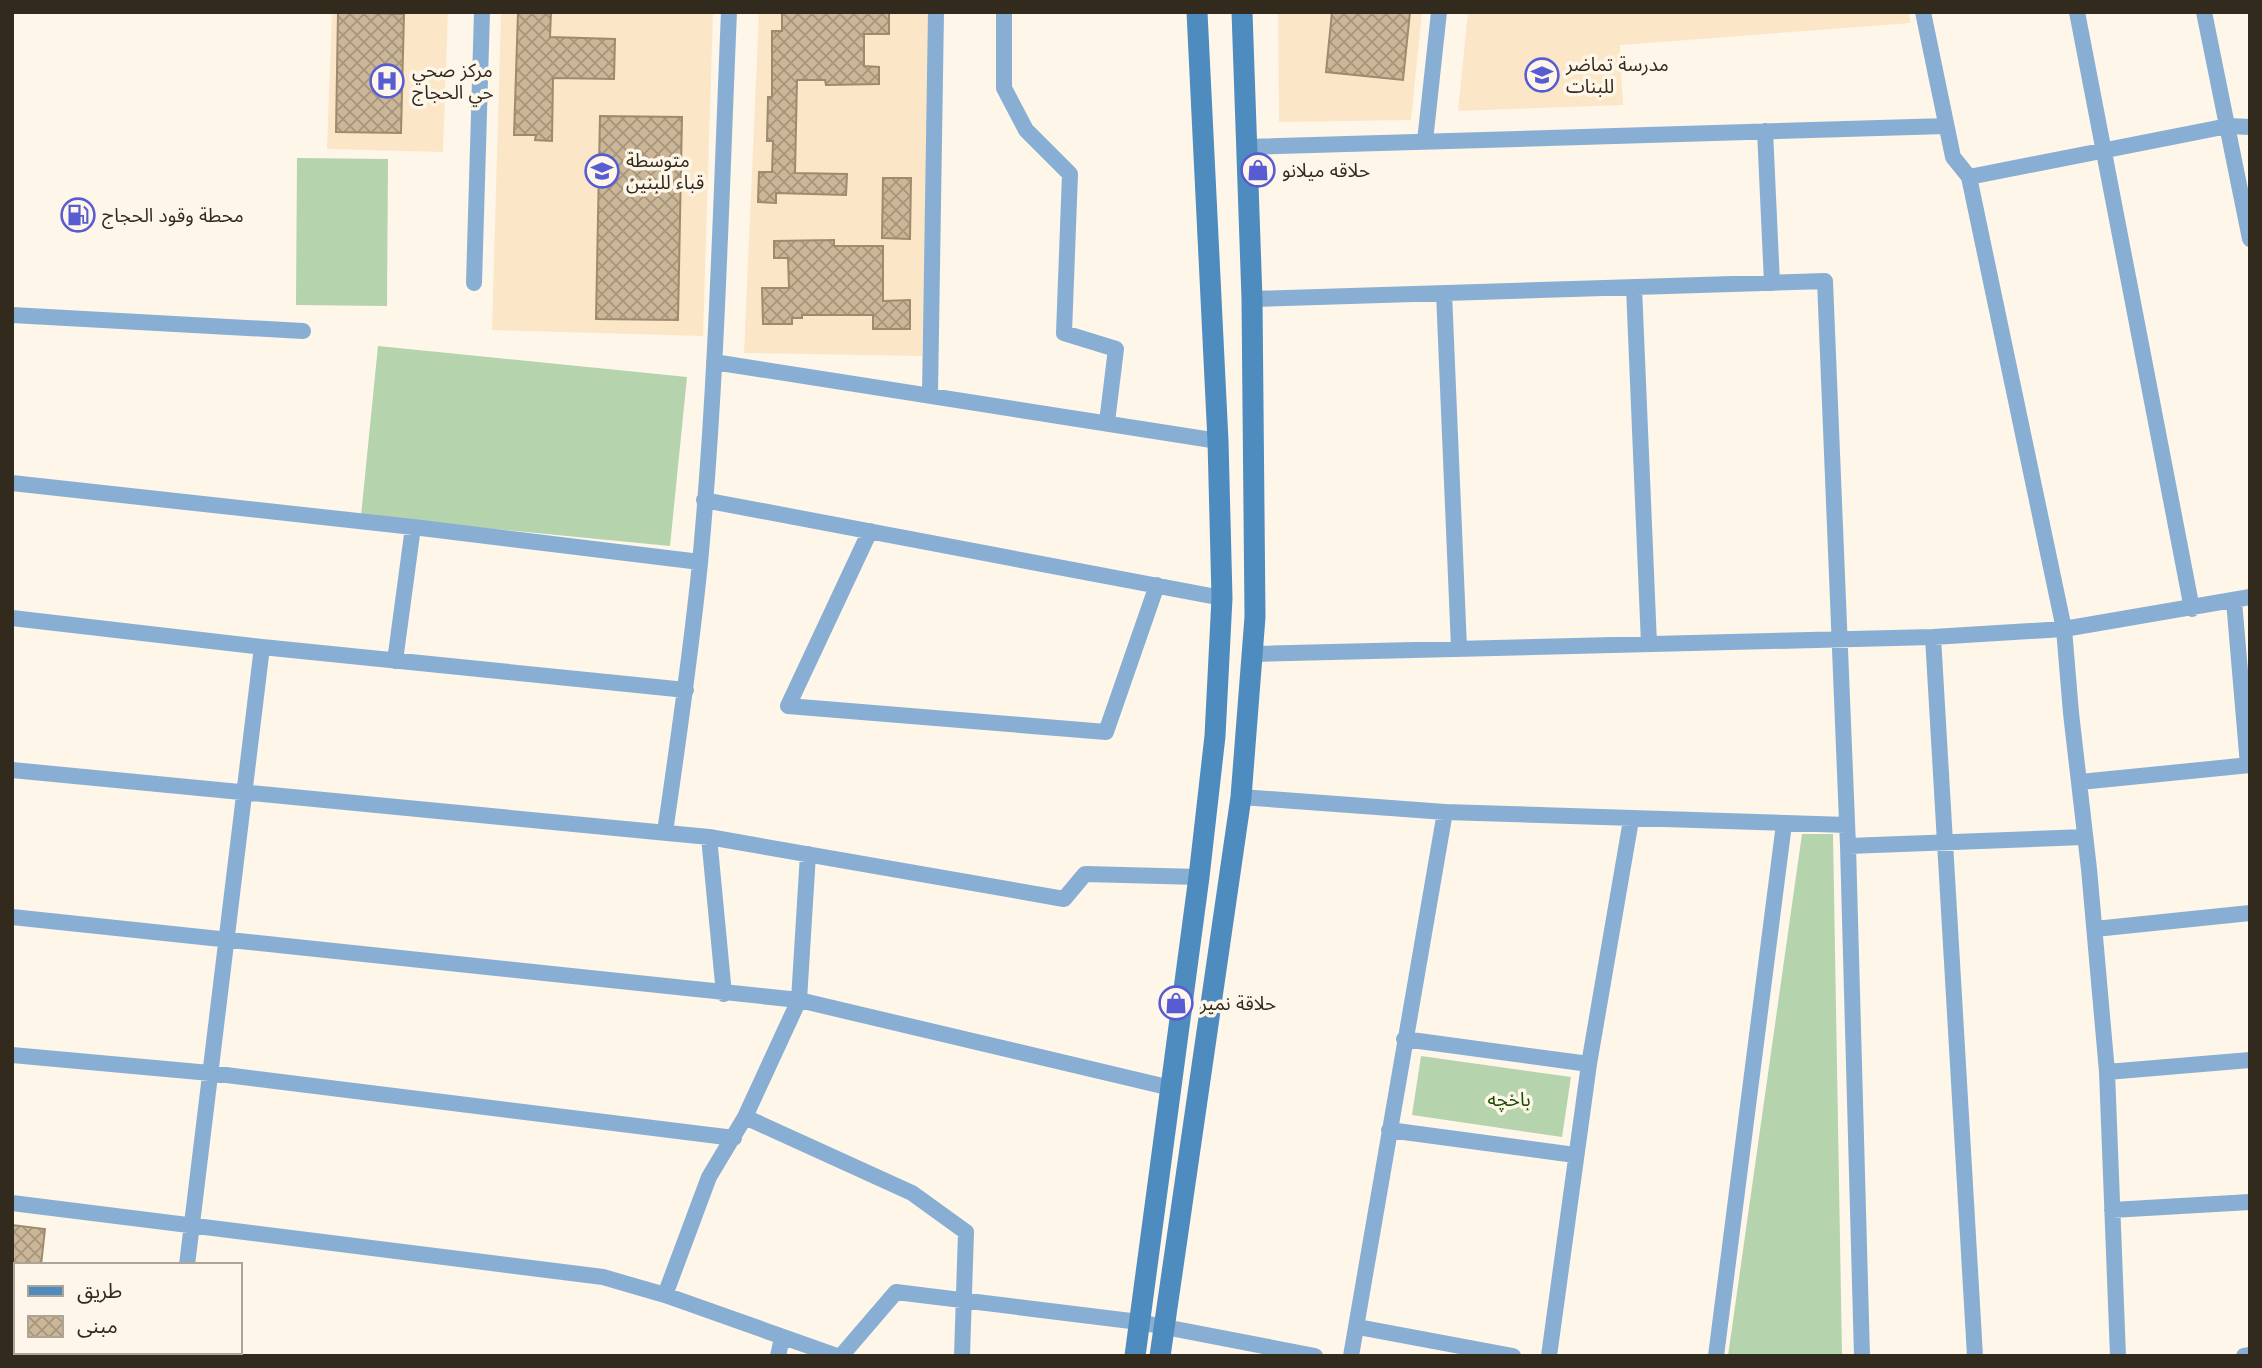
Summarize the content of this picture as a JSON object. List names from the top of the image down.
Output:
{
  "parks": ["باخچە"],
  "places": {
    "school or university": ["مدرسة تماضر للبنات", "متوسطة قباء للبنين"],
    "hospital": ["مركز صحي حي الحجاج"],
    "shop": ["حلاقه ميلانو", "حلاقة نمير"],
    "fuel station": ["محطة وقود الحجاج"]
  },
  "legend": ["طريق", "مبنى"]
}
